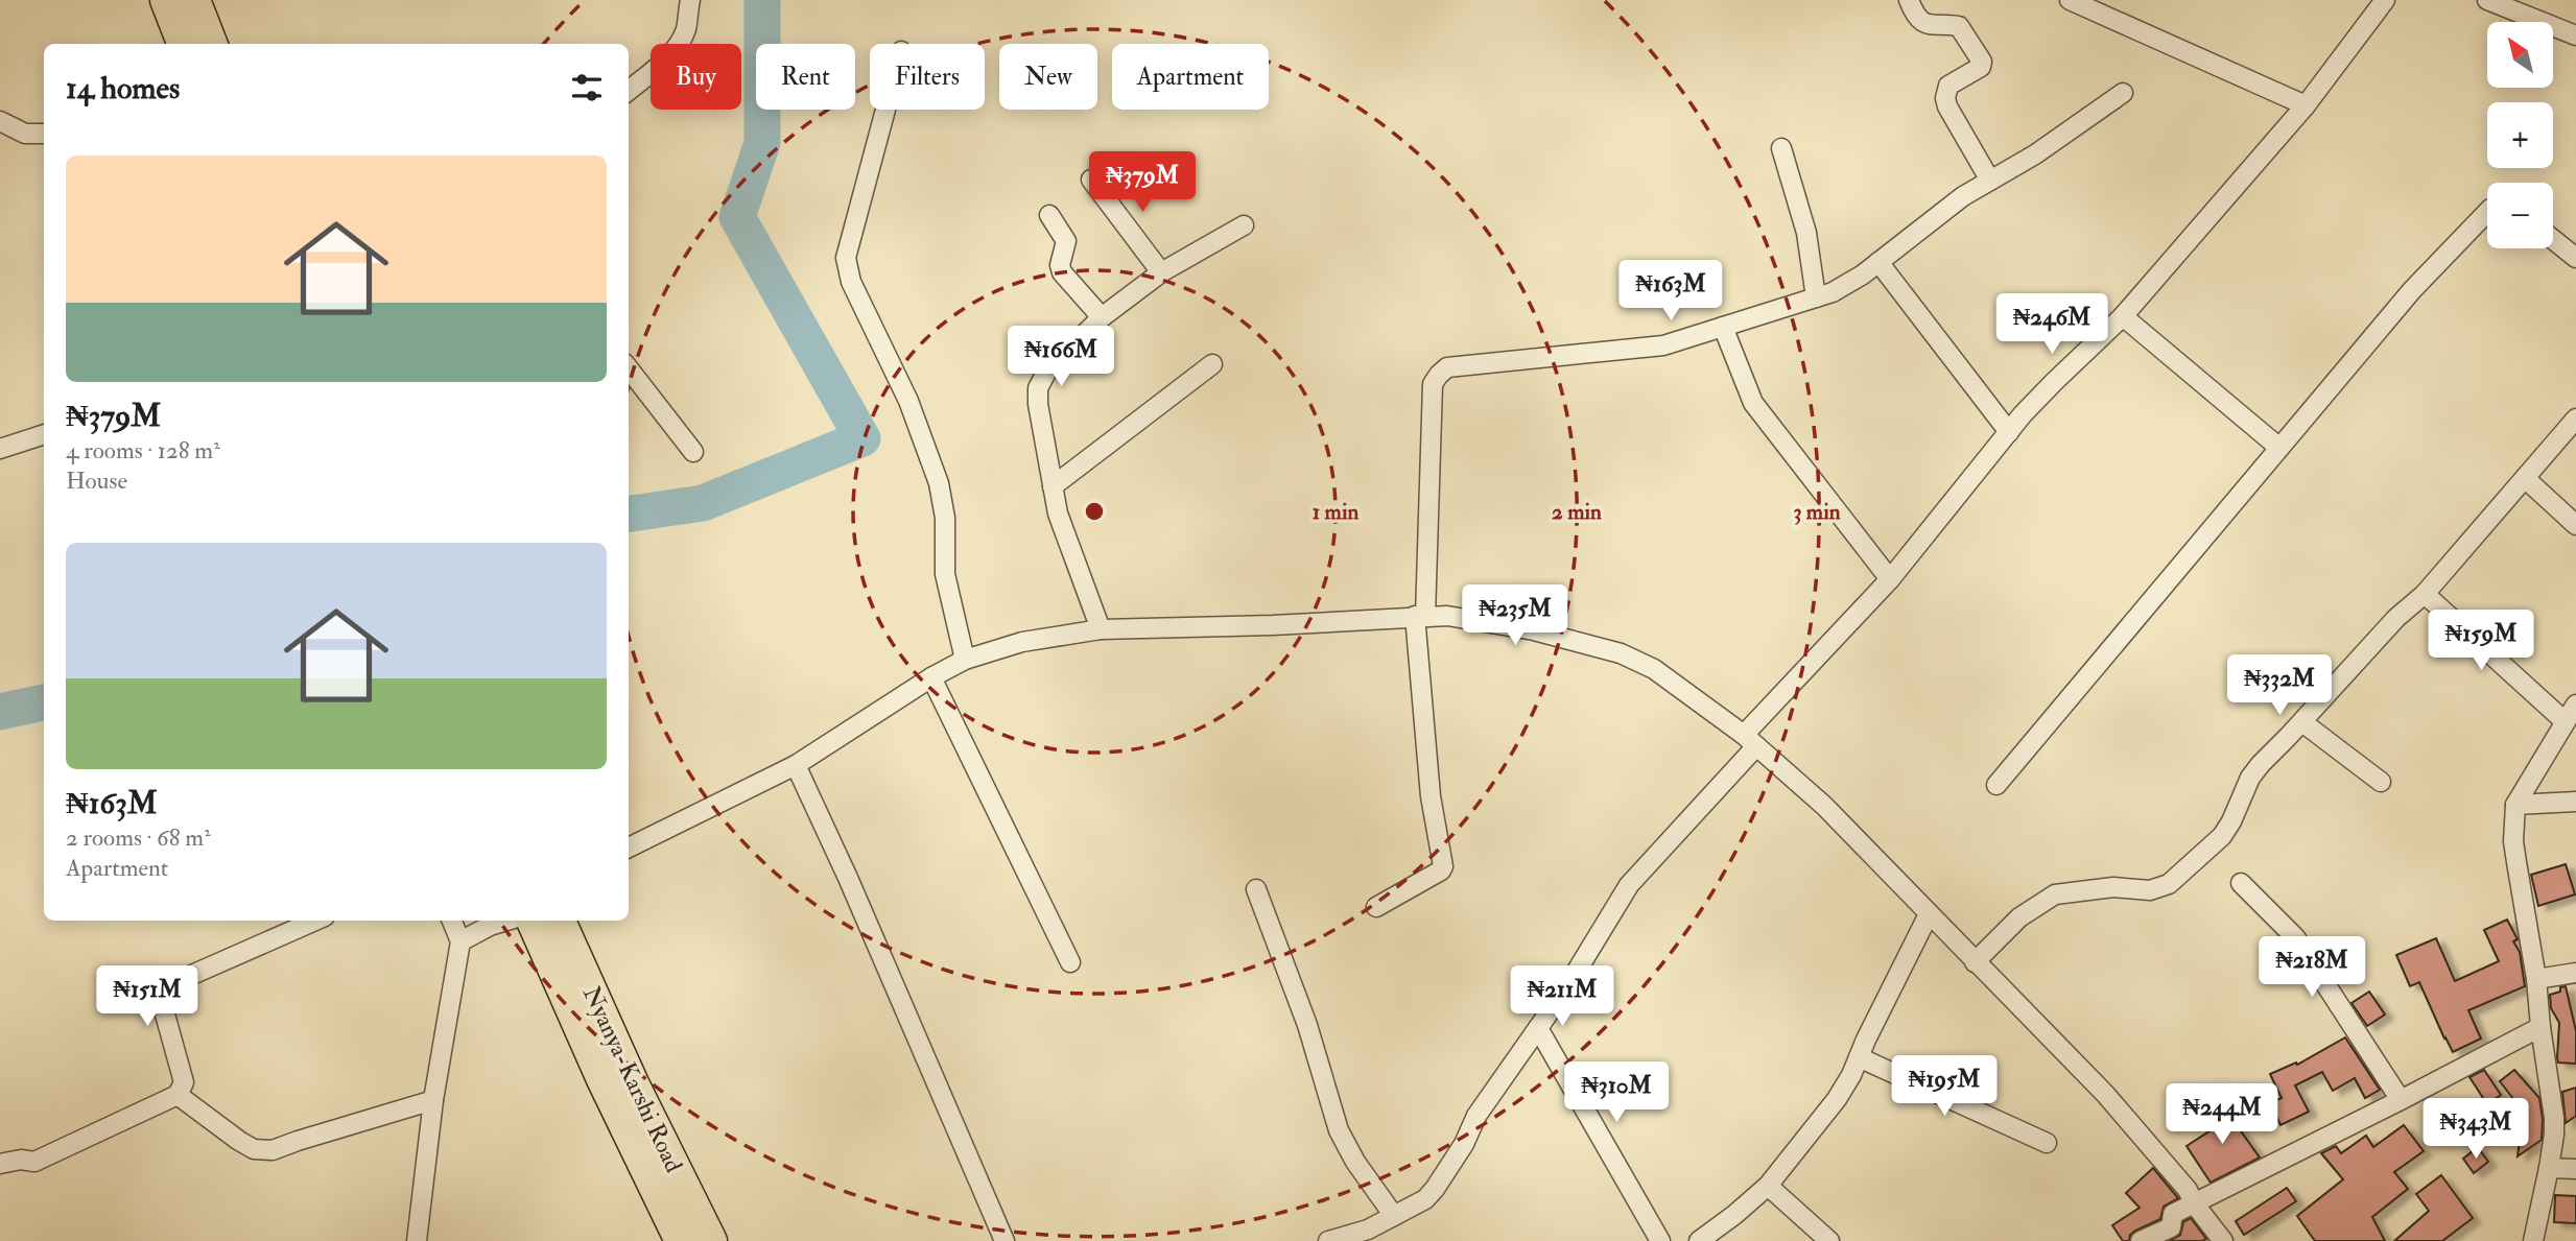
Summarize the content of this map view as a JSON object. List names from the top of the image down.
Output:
{
  "streets": {
    "main road": ["Nyanya-Karshi Road"]
  },
  "north": "top left",
  "page": {
    "map_buttons": ["+", "−"],
    "chip": [
      "Buy",
      "Rent",
      "Filters",
      "New",
      "Apartment"
    ],
    "heading": "14 homes",
    "list": [
      {
        "name": "₦379M",
        "note": "4 rooms · 128 m² · House"
      },
      {
        "name": "₦163M",
        "note": "2 rooms · 68 m² · Apartment"
      }
    ],
    "price": [
      "₦379M",
      "₦163M",
      "₦246M",
      "₦166M",
      "₦235M",
      "₦159M",
      "₦332M",
      "₦218M",
      "₦151M",
      "₦211M",
      "₦195M",
      "₦310M",
      "₦244M",
      "₦343M"
    ]
  },
  "rings": ["1 min", "2 min", "3 min"]
}
